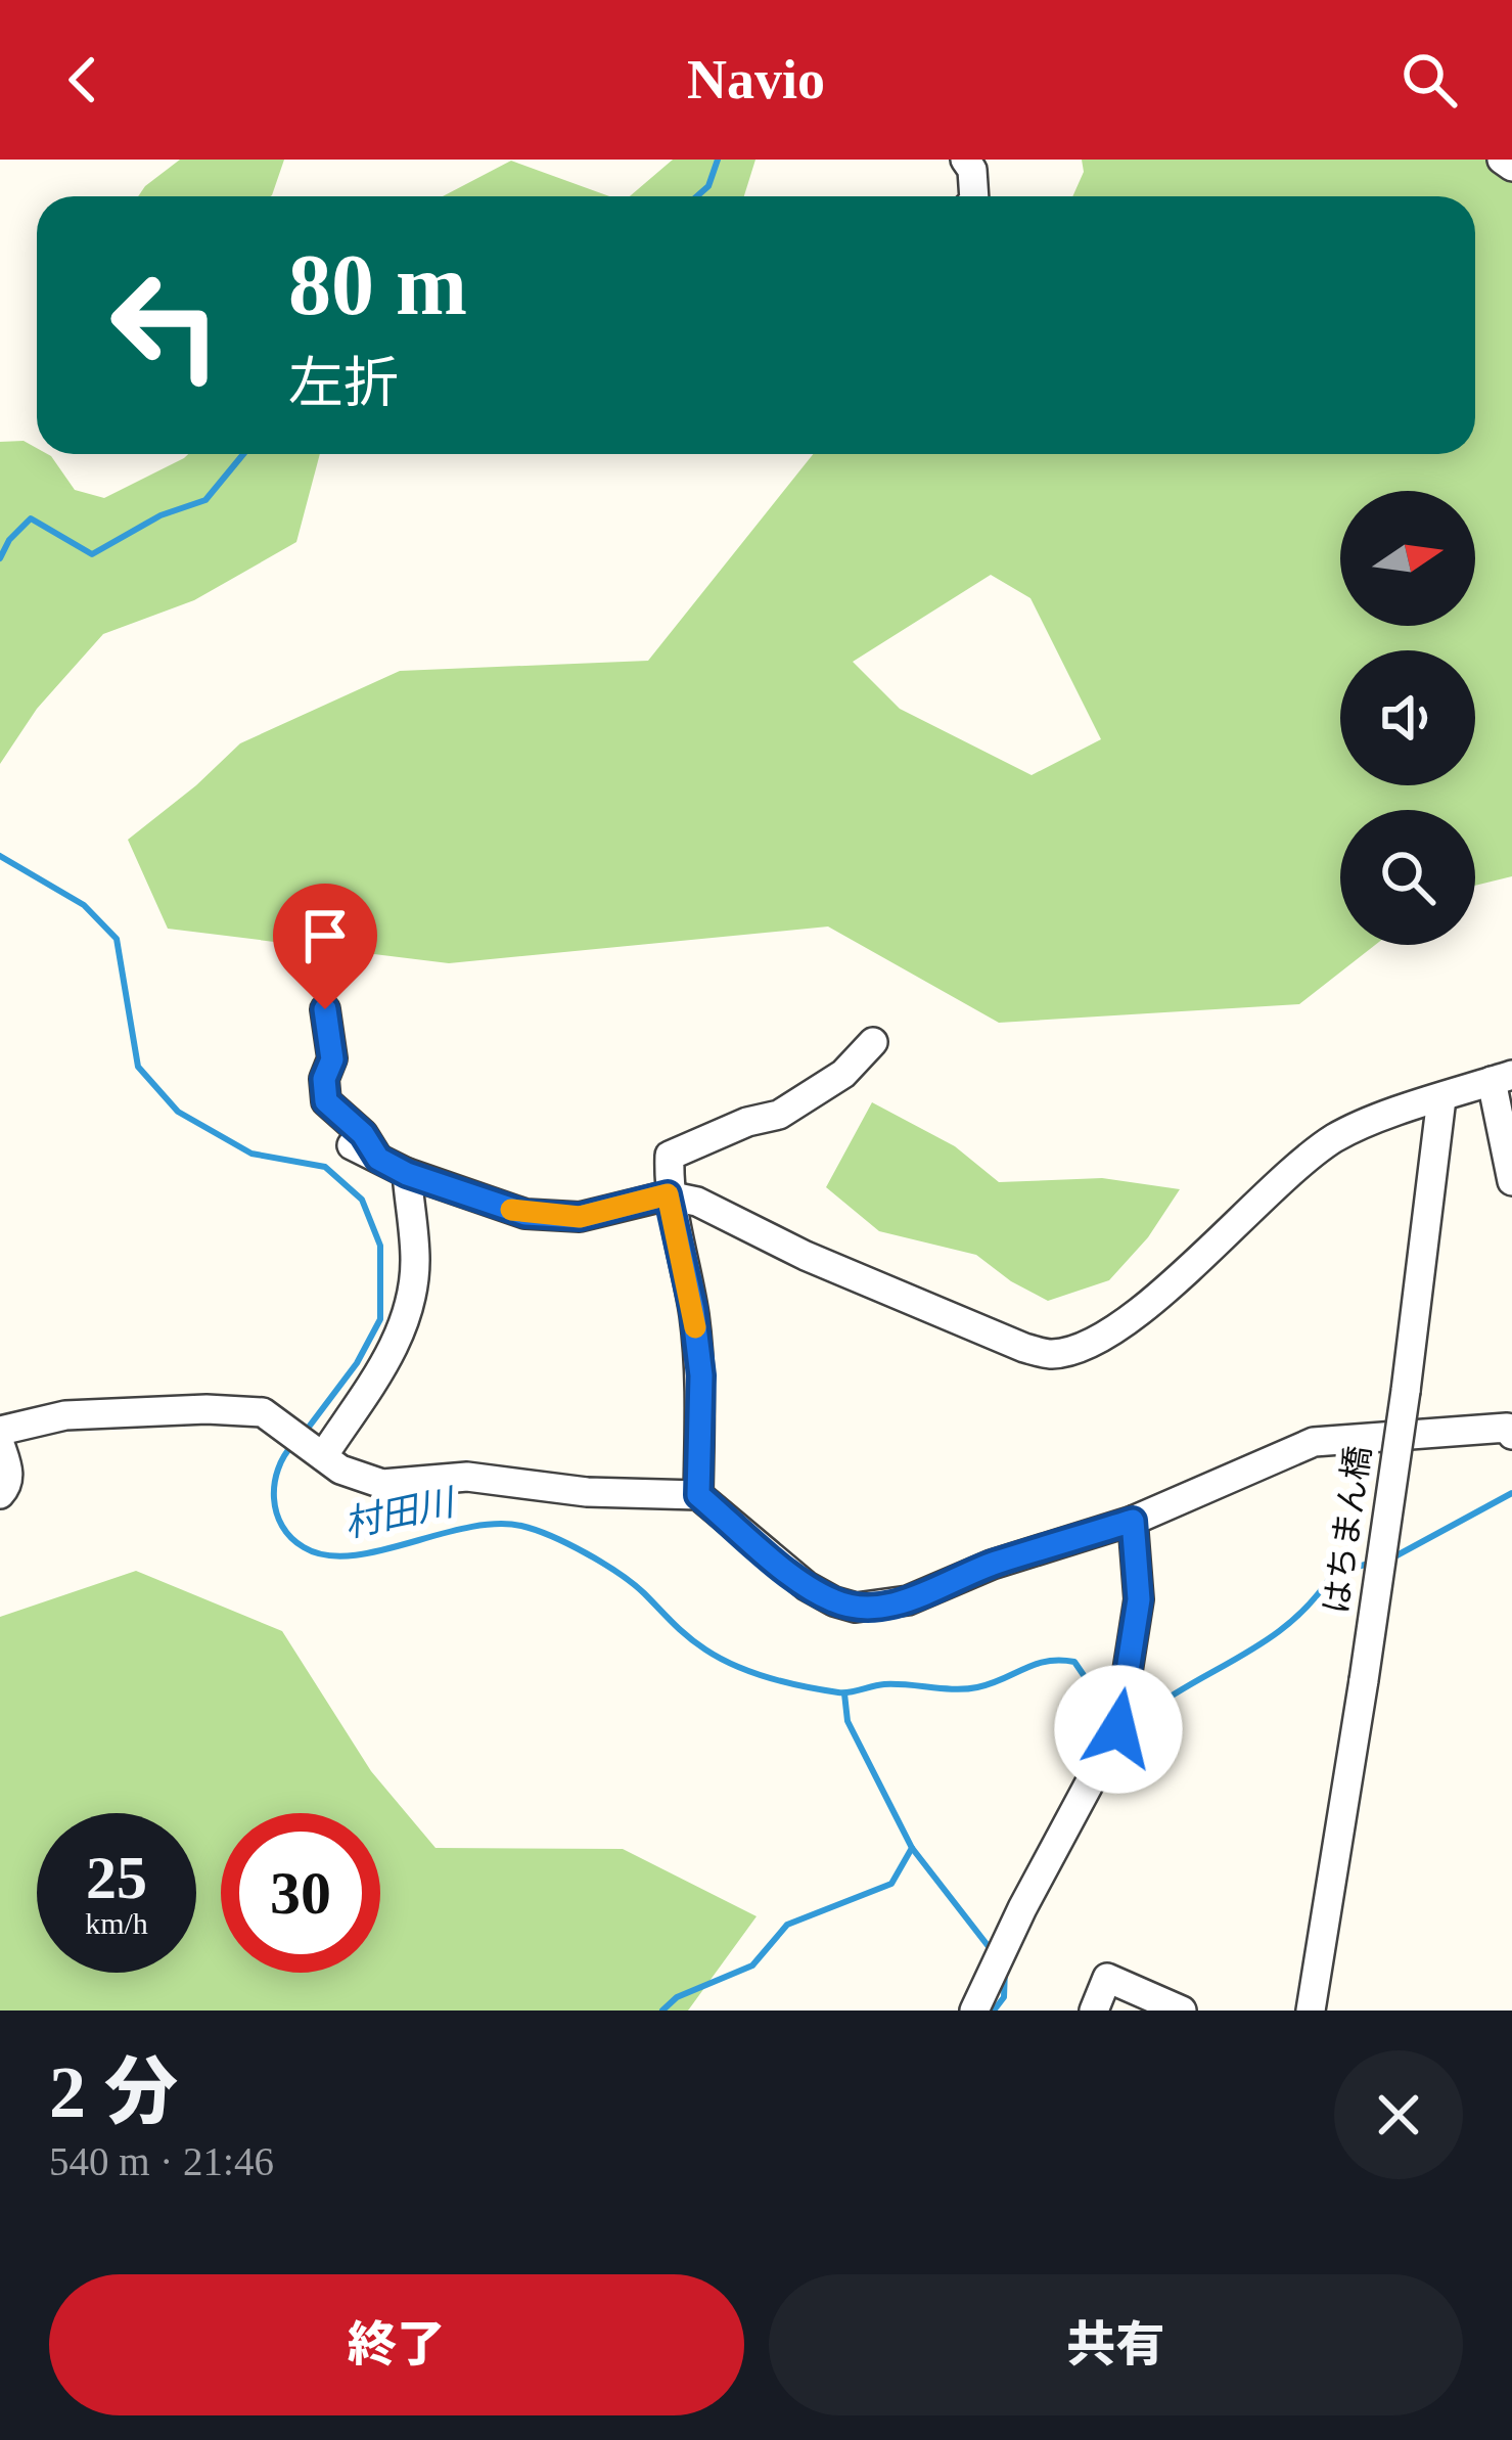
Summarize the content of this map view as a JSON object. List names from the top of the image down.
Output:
{
  "streets": {
    "street": ["はちまん橋"]
  },
  "water": ["村田川"],
  "north": "right",
  "page": {
    "header": "Navio",
    "turn": ["80 m", "左折"],
    "speed": "25 km/h",
    "limit": "30",
    "heading": ["2 分", "540 m · 21:46"],
    "buttons": ["終了", "共有"]
  }
}
